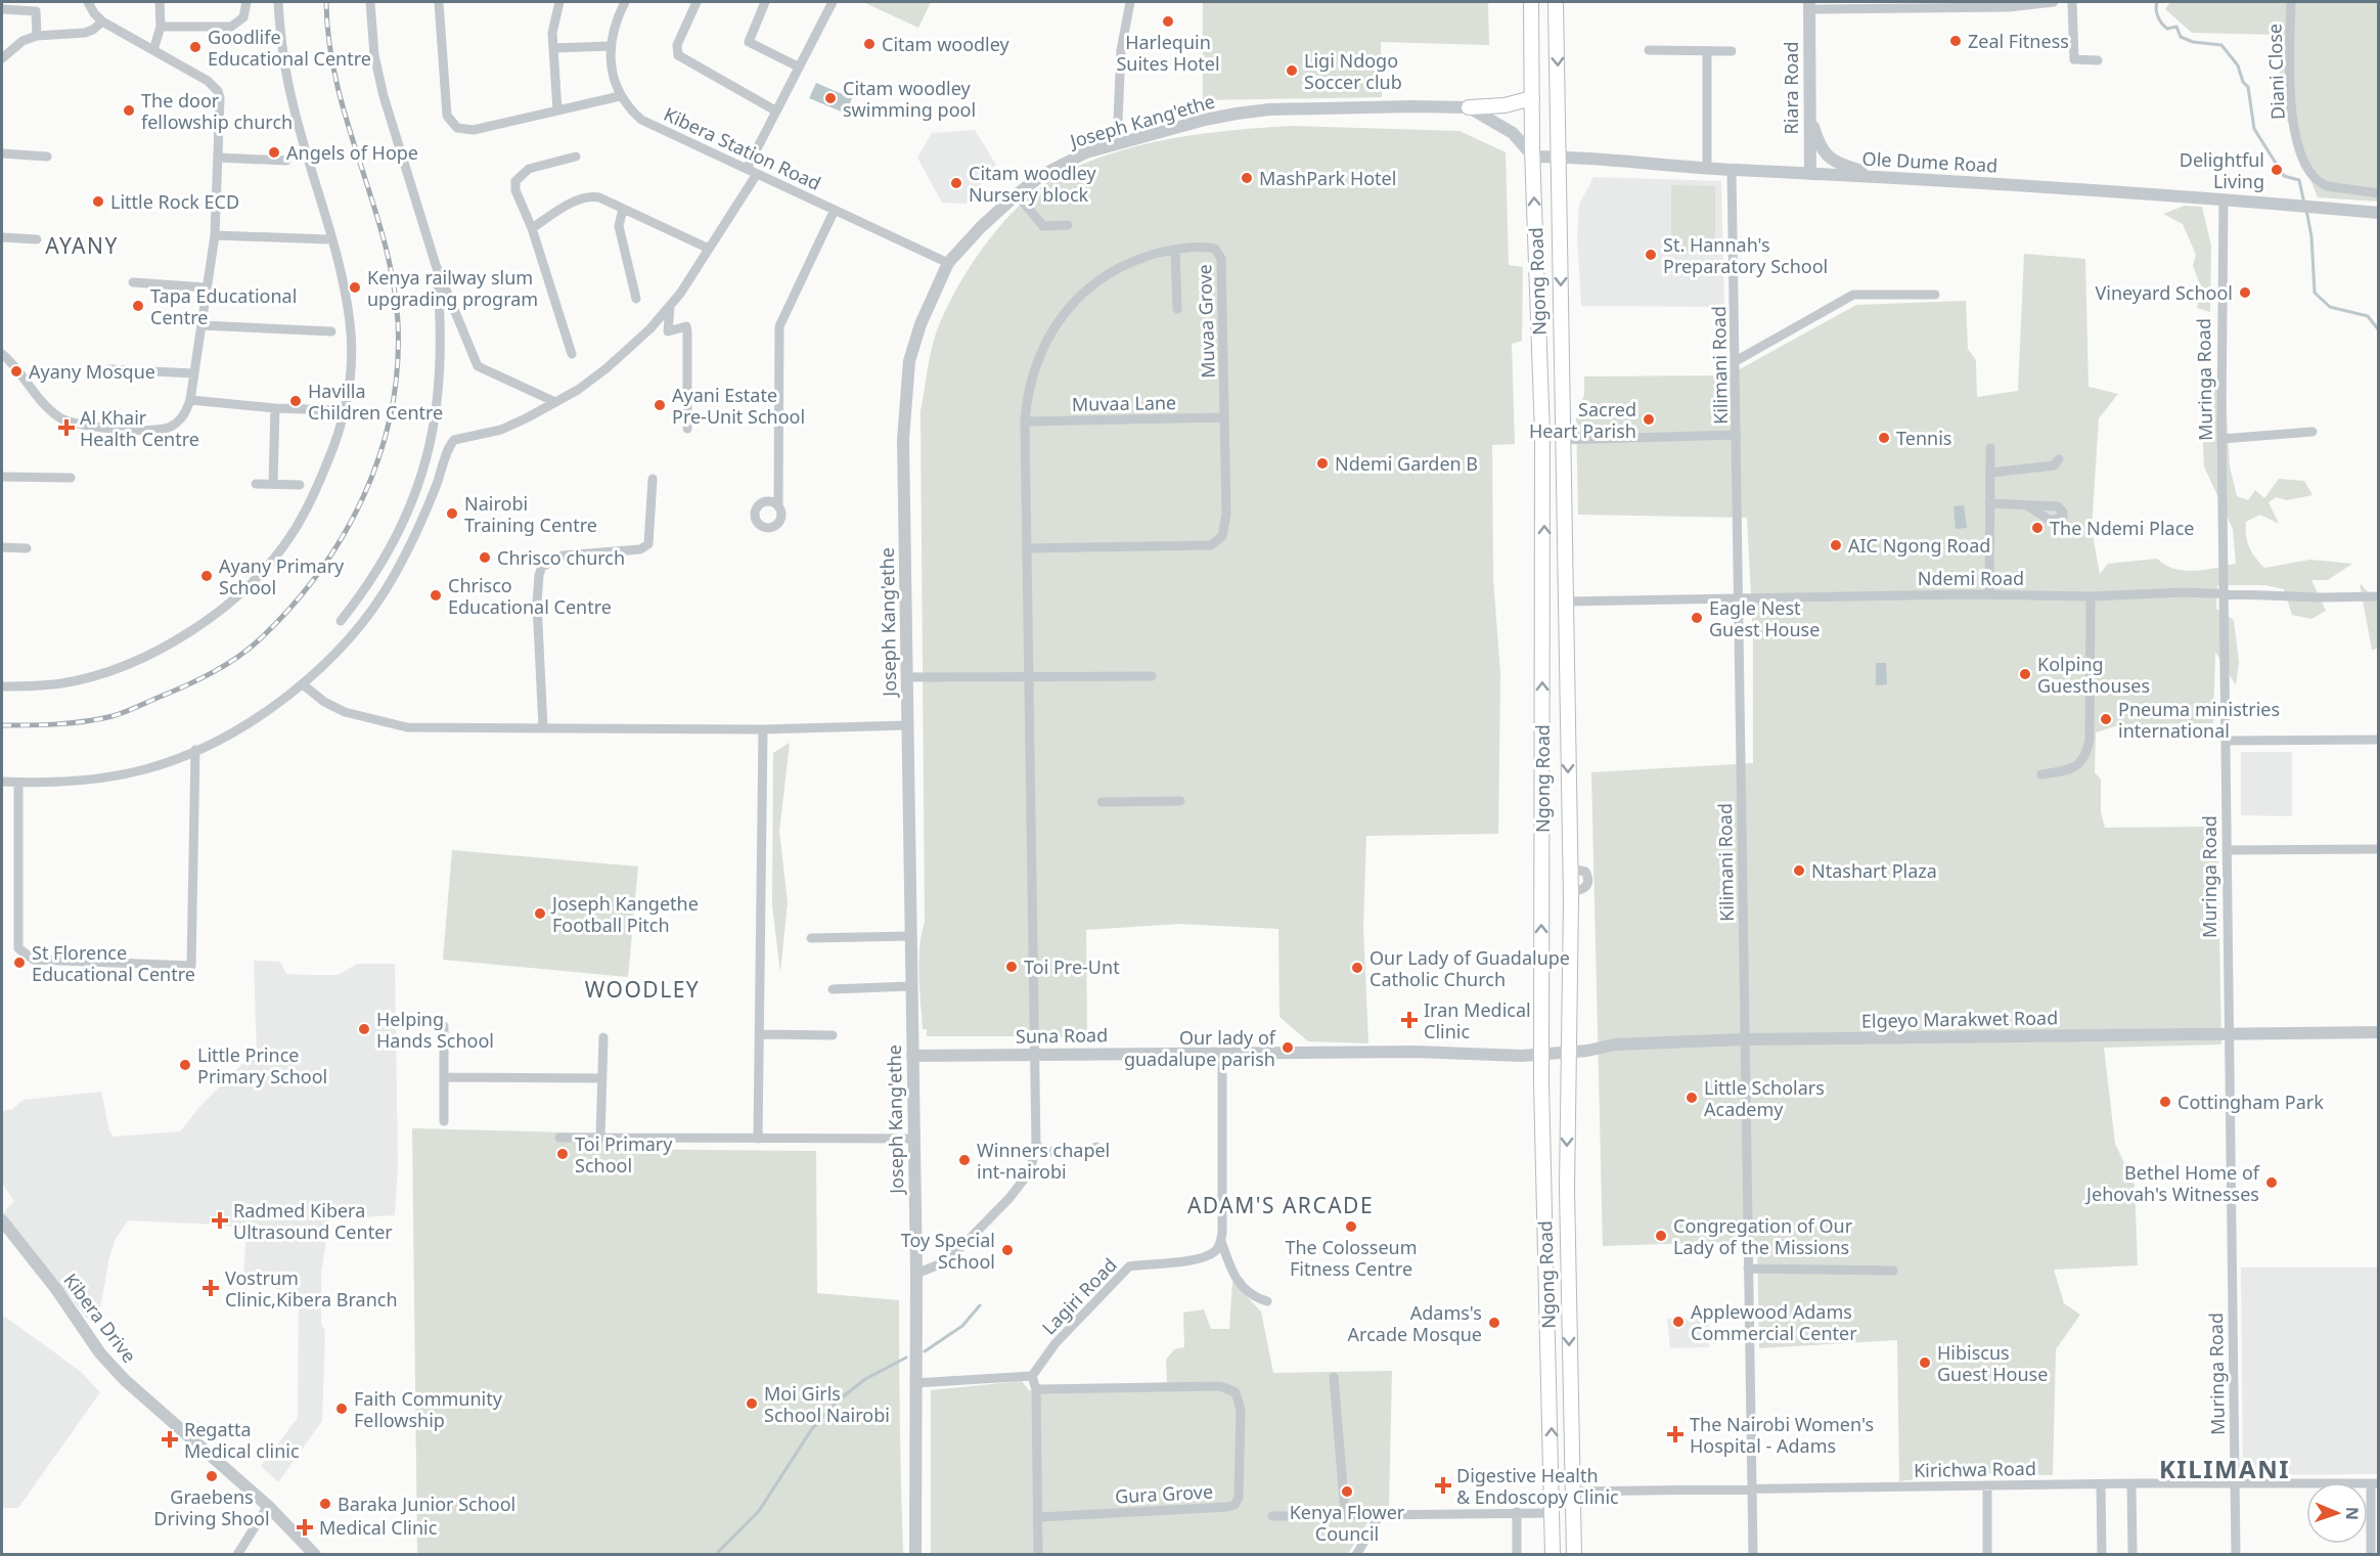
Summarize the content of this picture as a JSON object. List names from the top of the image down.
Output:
{
  "streets": {
    "main road": ["Ngong Road"],
    "street": [
      "Diani Close",
      "Riara Road",
      "Joseph Kang'ethe",
      "Kibera Station Road",
      "Ole Dume Road",
      "Muvaa Grove",
      "Kilimani Road",
      "Muringa Road",
      "Muvaa Lane",
      "Ndemi Road",
      "Elgeyo Marakwet Road",
      "Suna Road",
      "Lagiri Road",
      "Kibera Drive",
      "Kirichwa Road",
      "Gura Grove"
    ]
  },
  "crossings": [
    ["Riara Road", "Ole Dume Road"],
    ["Joseph Kang'ethe", "Kibera Station Road"],
    ["Joseph Kang'ethe", "Suna Road"],
    ["Ole Dume Road", "Ngong Road"],
    ["Ole Dume Road", "Kilimani Road"],
    ["Ole Dume Road", "Muringa Road"],
    ["Ngong Road", "Ndemi Road"],
    ["Ngong Road", "Elgeyo Marakwet Road"],
    ["Ngong Road", "Suna Road"],
    ["Ngong Road", "Kirichwa Road"],
    ["Muvaa Grove", "Muvaa Lane"],
    ["Kilimani Road", "Ndemi Road"],
    ["Kilimani Road", "Elgeyo Marakwet Road"],
    ["Kilimani Road", "Kirichwa Road"],
    ["Muringa Road", "Ndemi Road"],
    ["Muringa Road", "Elgeyo Marakwet Road"],
    ["Muringa Road", "Kirichwa Road"],
    ["Elgeyo Marakwet Road", "Suna Road"]
  ],
  "districts": [
    "AYANY",
    "WOODLEY",
    "ADAM'S ARCADE",
    "KILIMANI"
  ],
  "places": {
    "other": [
      "Harlequin Suites Hotel",
      "Zeal Fitness",
      "Citam woodley",
      "Goodlife Educational Centre",
      "Ligi Ndogo Soccer club",
      "Citam woodley swimming pool",
      "The door fellowship church",
      "Angels of Hope",
      "Delightful Living",
      "MashPark Hotel",
      "Citam woodley Nursery block",
      "Little Rock ECD",
      "St. Hannah's Preparatory School",
      "Kenya railway slum upgrading program",
      "Vineyard School",
      "Tapa Educational Centre",
      "Ayany Mosque",
      "Havilla Children Centre",
      "Ayani Estate Pre-Unit School",
      "Sacred Heart Parish",
      "Tennis",
      "Ndemi Garden B",
      "Nairobi Training Centre",
      "The Ndemi Place",
      "AIC Ngong Road",
      "Chrisco church",
      "Ayany Primary School",
      "Chrisco Educational Centre",
      "Eagle Nest Guest House",
      "Kolping Guesthouses",
      "Pneuma ministries international",
      "Ntashart Plaza",
      "Joseph Kangethe Football Pitch",
      "St Florence Educational Centre",
      "Toi Pre-Unt",
      "Our Lady of Guadalupe Catholic Church",
      "Helping Hands School",
      "Our lady of guadalupe parish",
      "Little Prince Primary School",
      "Little Scholars Academy",
      "Cottingham Park",
      "Toi Primary School",
      "Winners chapel int-nairobi",
      "Bethel Home of Jehovah's Witnesses",
      "The Colosseum Fitness Centre",
      "Congregation of Our Lady of the Missions",
      "Toy Special School",
      "Applewood Adams Commercial Center",
      "Adams's Arcade Mosque",
      "Hibiscus Guest House",
      "Moi Girls School Nairobi",
      "Faith Community Fellowship",
      "Graebens Driving Shool",
      "Kenya Flower Council",
      "Baraka Junior School"
    ],
    "health": [
      "Al Khair Health Centre",
      "Iran Medical Clinic",
      "Radmed Kibera Ultrasound Center",
      "Vostrum Clinic,Kibera Branch",
      "The Nairobi Women's Hospital - Adams",
      "Regatta Medical clinic",
      "Digestive Health & Endoscopy Clinic",
      "Medical Clinic"
    ]
  },
  "north": "right"
}
